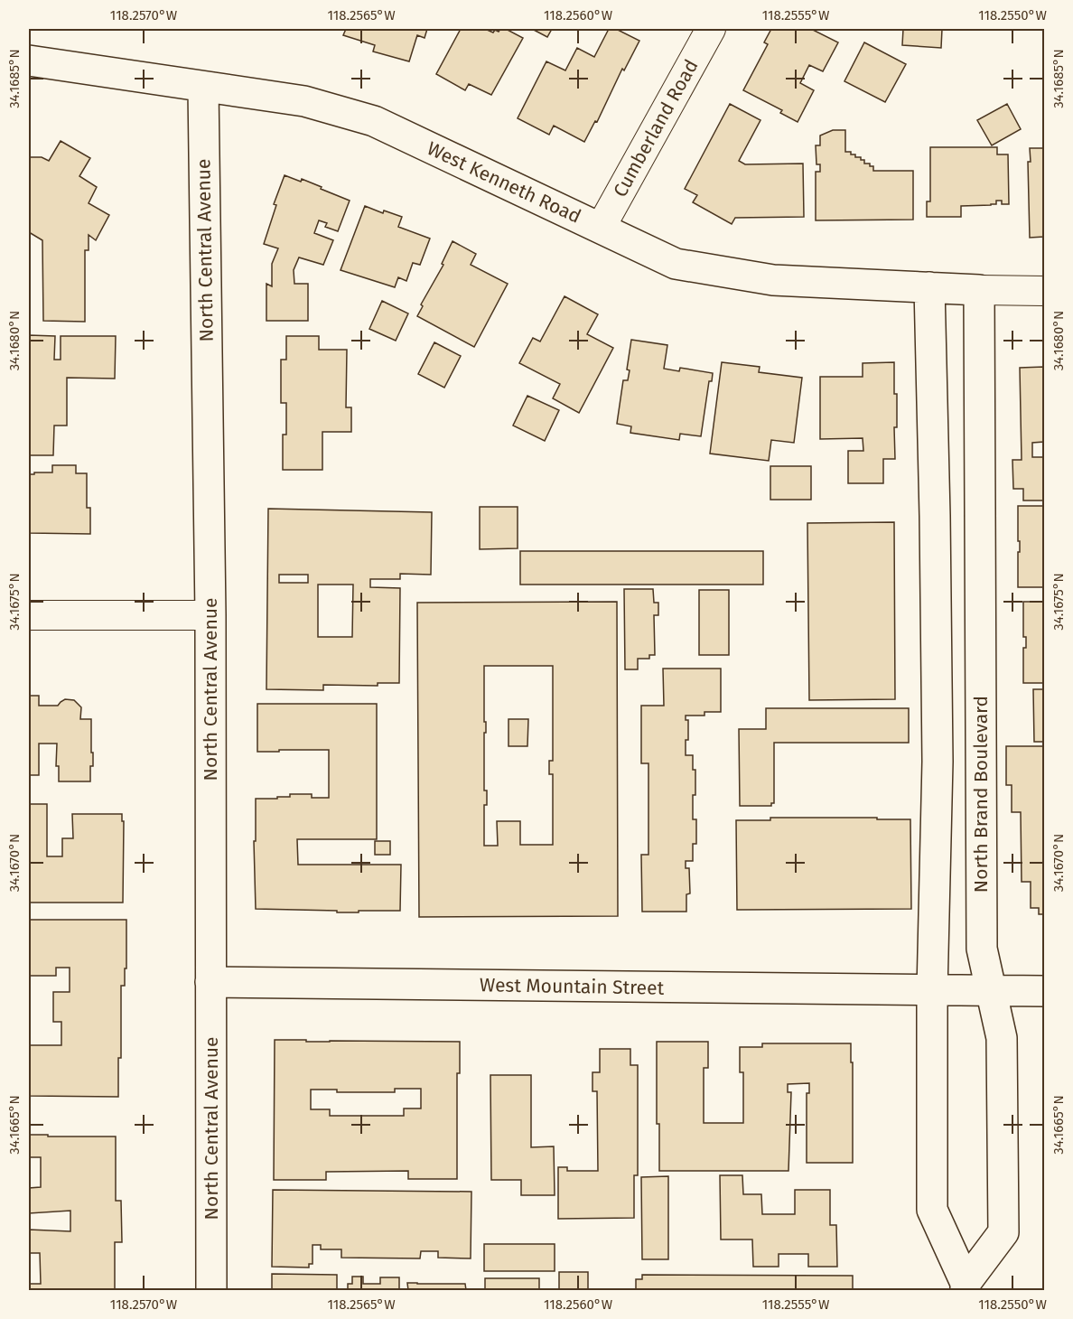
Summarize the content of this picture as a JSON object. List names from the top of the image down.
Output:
{
  "streets": {
    "street": [
      "Cumberland Road",
      "West Kenneth Road",
      "North Central Avenue",
      "North Brand Boulevard",
      "West Mountain Street"
    ]
  },
  "crossings": [
    ["Cumberland Road", "West Kenneth Road"],
    ["West Kenneth Road", "North Central Avenue"],
    ["West Kenneth Road", "North Brand Boulevard"],
    ["North Central Avenue", "West Mountain Street"],
    ["North Brand Boulevard", "West Mountain Street"]
  ],
  "coordinates": [
    "118.2570°W",
    "118.2565°W",
    "118.2560°W",
    "118.2555°W",
    "118.2550°W",
    "34.1685°N",
    "34.1680°N",
    "34.1675°N",
    "34.1670°N",
    "34.1665°N"
  ]
}
